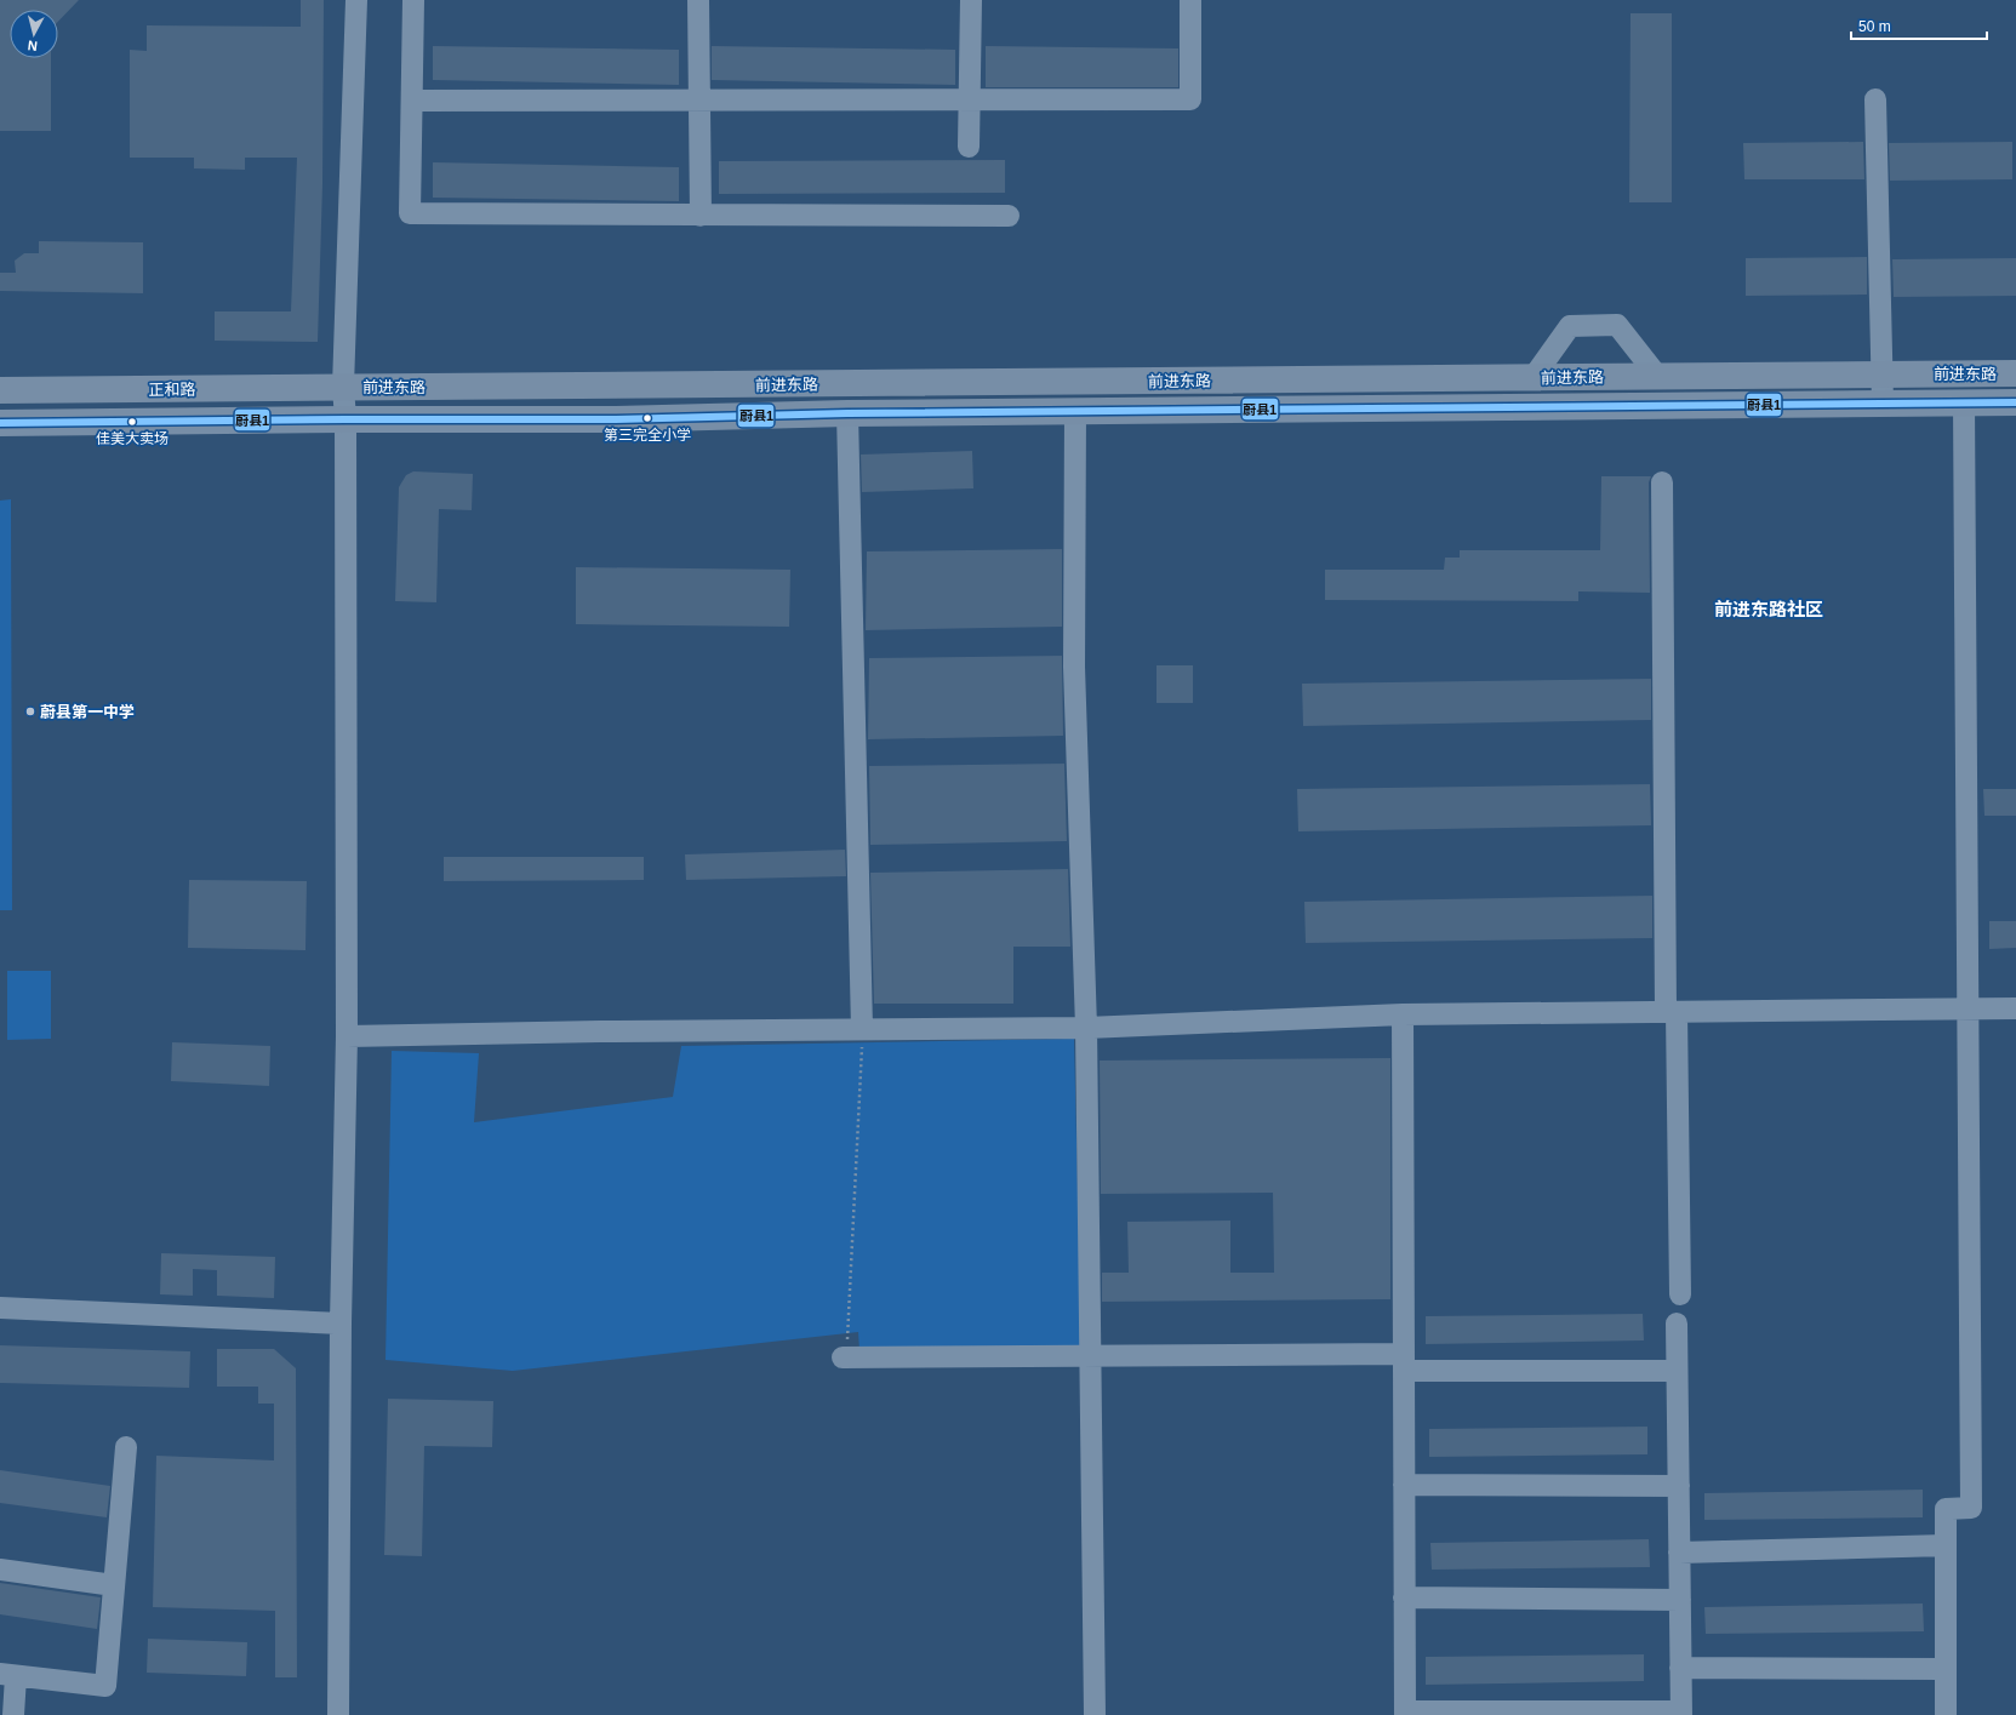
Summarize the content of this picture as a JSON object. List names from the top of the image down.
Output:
{
  "streets": {
    "main road": ["前进东路", "正和路"]
  },
  "crossings": [
    ["前进东路", "正和路"]
  ],
  "districts": ["前进东路社区"],
  "places": ["第三完全小学", "佳美大卖场", "蔚县第一中学"],
  "lines": ["transit line 蔚县1"],
  "scale_bar": "50 m",
  "north": "bottom"
}
